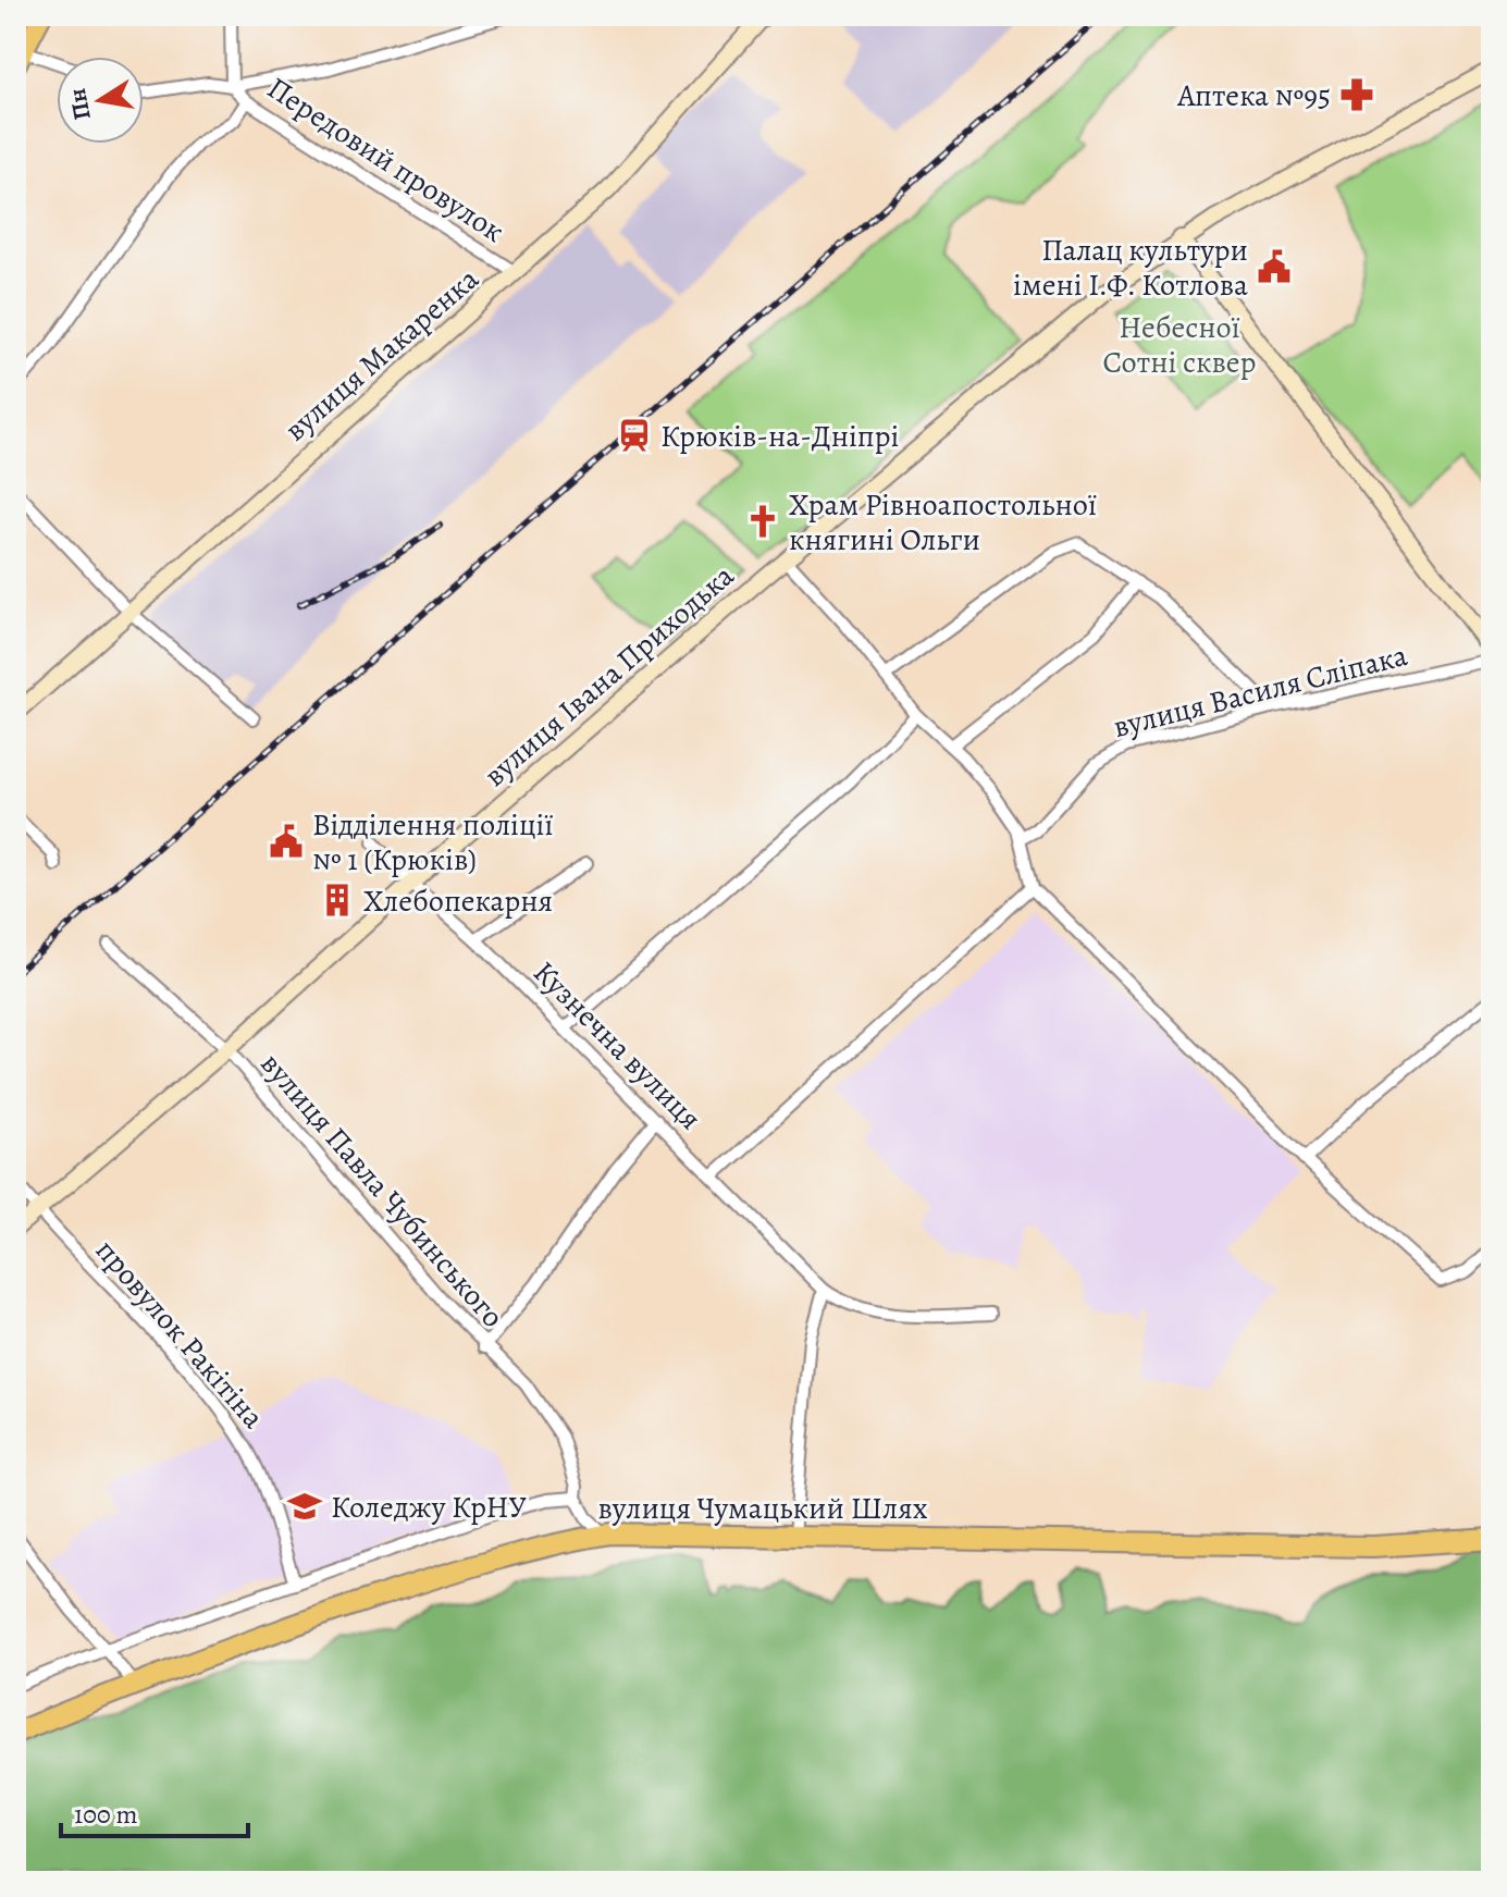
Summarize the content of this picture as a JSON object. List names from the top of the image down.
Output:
{
  "streets": {
    "highway": ["вулиця Чумацький Шлях"],
    "main road": ["вулиця Макаренка", "вулиця Івана Приходька"],
    "street": [
      "Передовий провулок",
      "вулиця Василя Сліпака",
      "Кузнечна вулиця",
      "вулиця Павла Чубинського",
      "провулок Ракітіна"
    ]
  },
  "crossings": [
    ["Передовий провулок", "вулиця Макаренка"],
    ["вулиця Івана Приходька", "Кузнечна вулиця"],
    ["вулиця Івана Приходька", "вулиця Павла Чубинського"],
    ["вулиця Івана Приходька", "провулок Ракітіна"]
  ],
  "parks": ["Небесної Сотні сквер"],
  "places": {
    "pharmacy": ["Аптека №95"],
    "public building": ["Палац культури імені І.Ф. Котлова", "Відділення поліції № 1 (Крюків)"],
    "station": ["Крюків-на-Дніпрі"],
    "church": ["Храм Рівноапостольної княгині Ольги"],
    "building": ["Хлебопекарня"],
    "school or university": ["Коледжу КрНУ"]
  },
  "scale_bar": "100 m",
  "north": "left"
}
